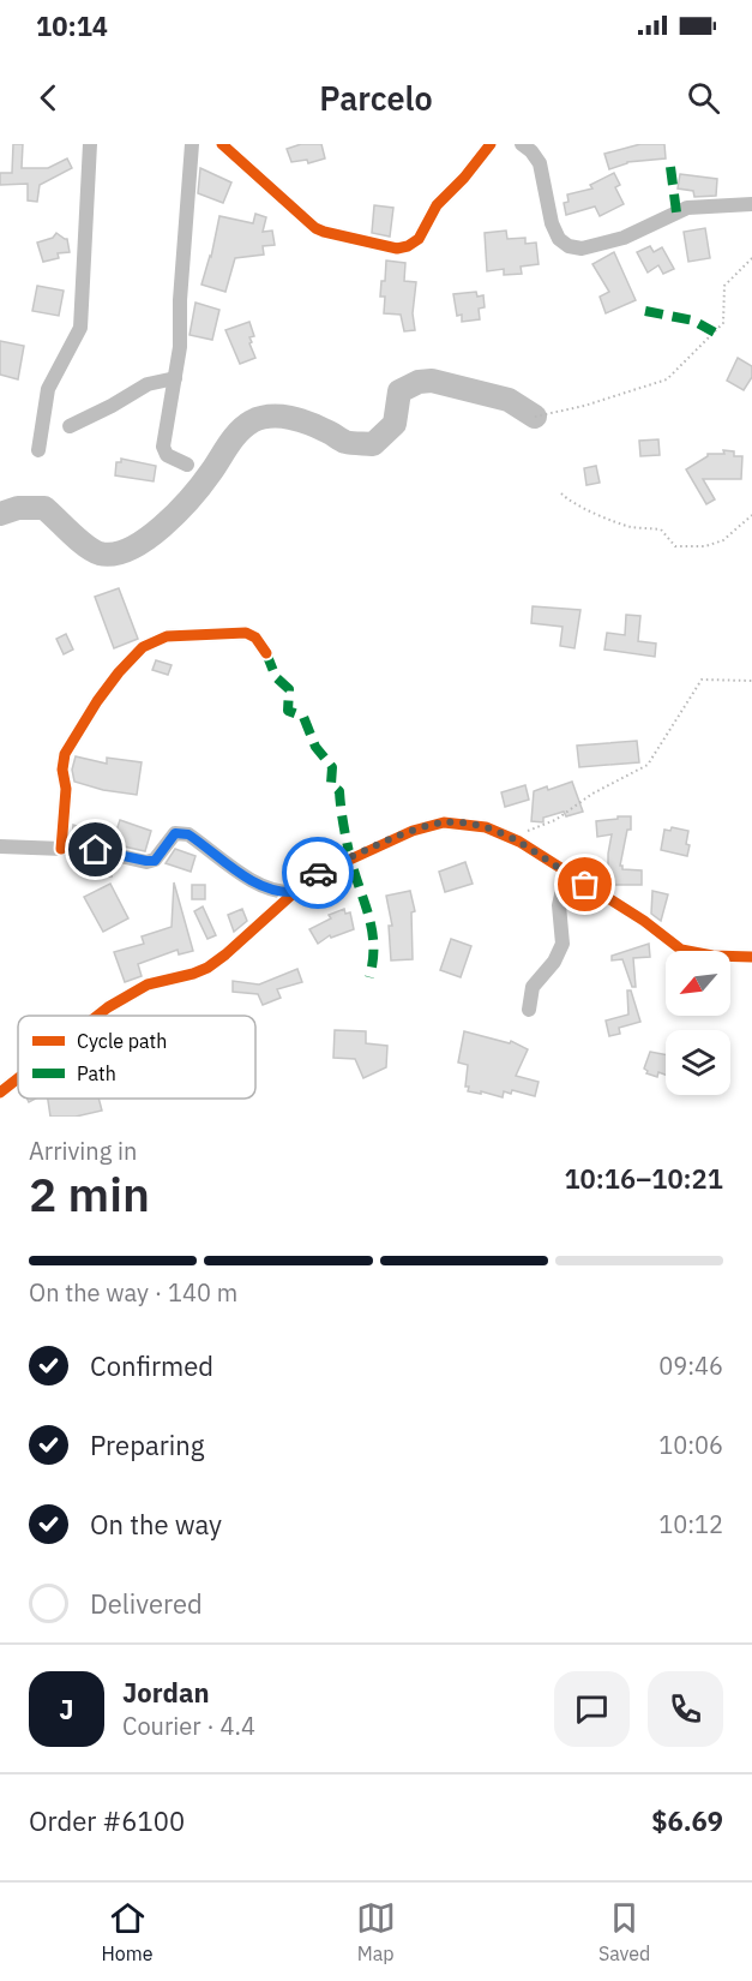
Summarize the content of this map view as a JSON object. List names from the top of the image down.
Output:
{
  "legend": ["Cycle path", "Path"],
  "north": "bottom left",
  "page": {
    "status": "10:14",
    "header": "Parcelo",
    "heading": ["2 min", "Arriving in", "10:16–10:21"],
    "panel": [
      "Jordan",
      "Courier · 4.4",
      "Order #6100",
      "$6.69"
    ],
    "bar": "On the way · 140 m",
    "list": [
      ["Confirmed", "09:46"],
      ["Preparing", "10:06"],
      ["On the way", "10:12"],
      "Delivered"
    ],
    "round": "J",
    "tabs": ["Home", "Map", "Saved"]
  }
}
